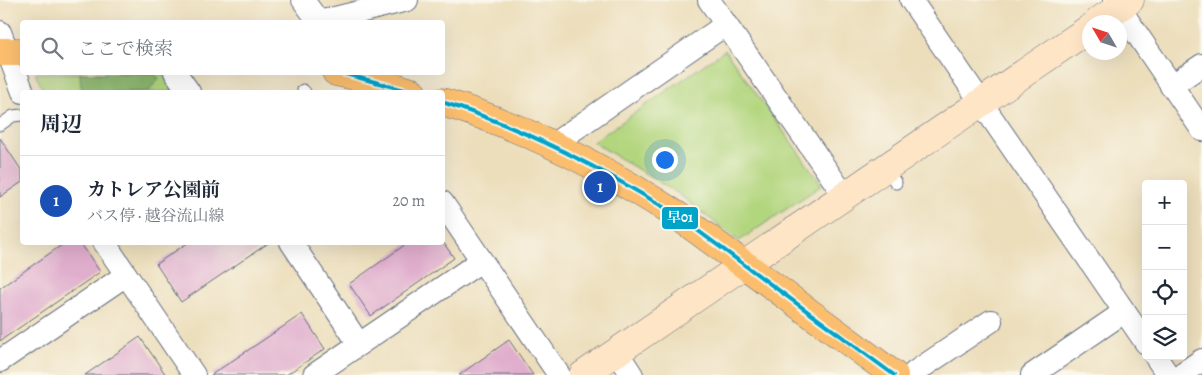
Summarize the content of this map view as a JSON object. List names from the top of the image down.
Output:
{
  "lines": ["transit line 早01"],
  "north": "top left",
  "page": {
    "search": "ここで検索",
    "heading": "周辺",
    "list": [
      {
        "mark": "1",
        "name": "カトレア公園前",
        "note": "バス停 · 越谷流山線",
        "value": "20 m"
      }
    ],
    "pins": "1",
    "map_buttons": ["+", "−"]
  }
}
